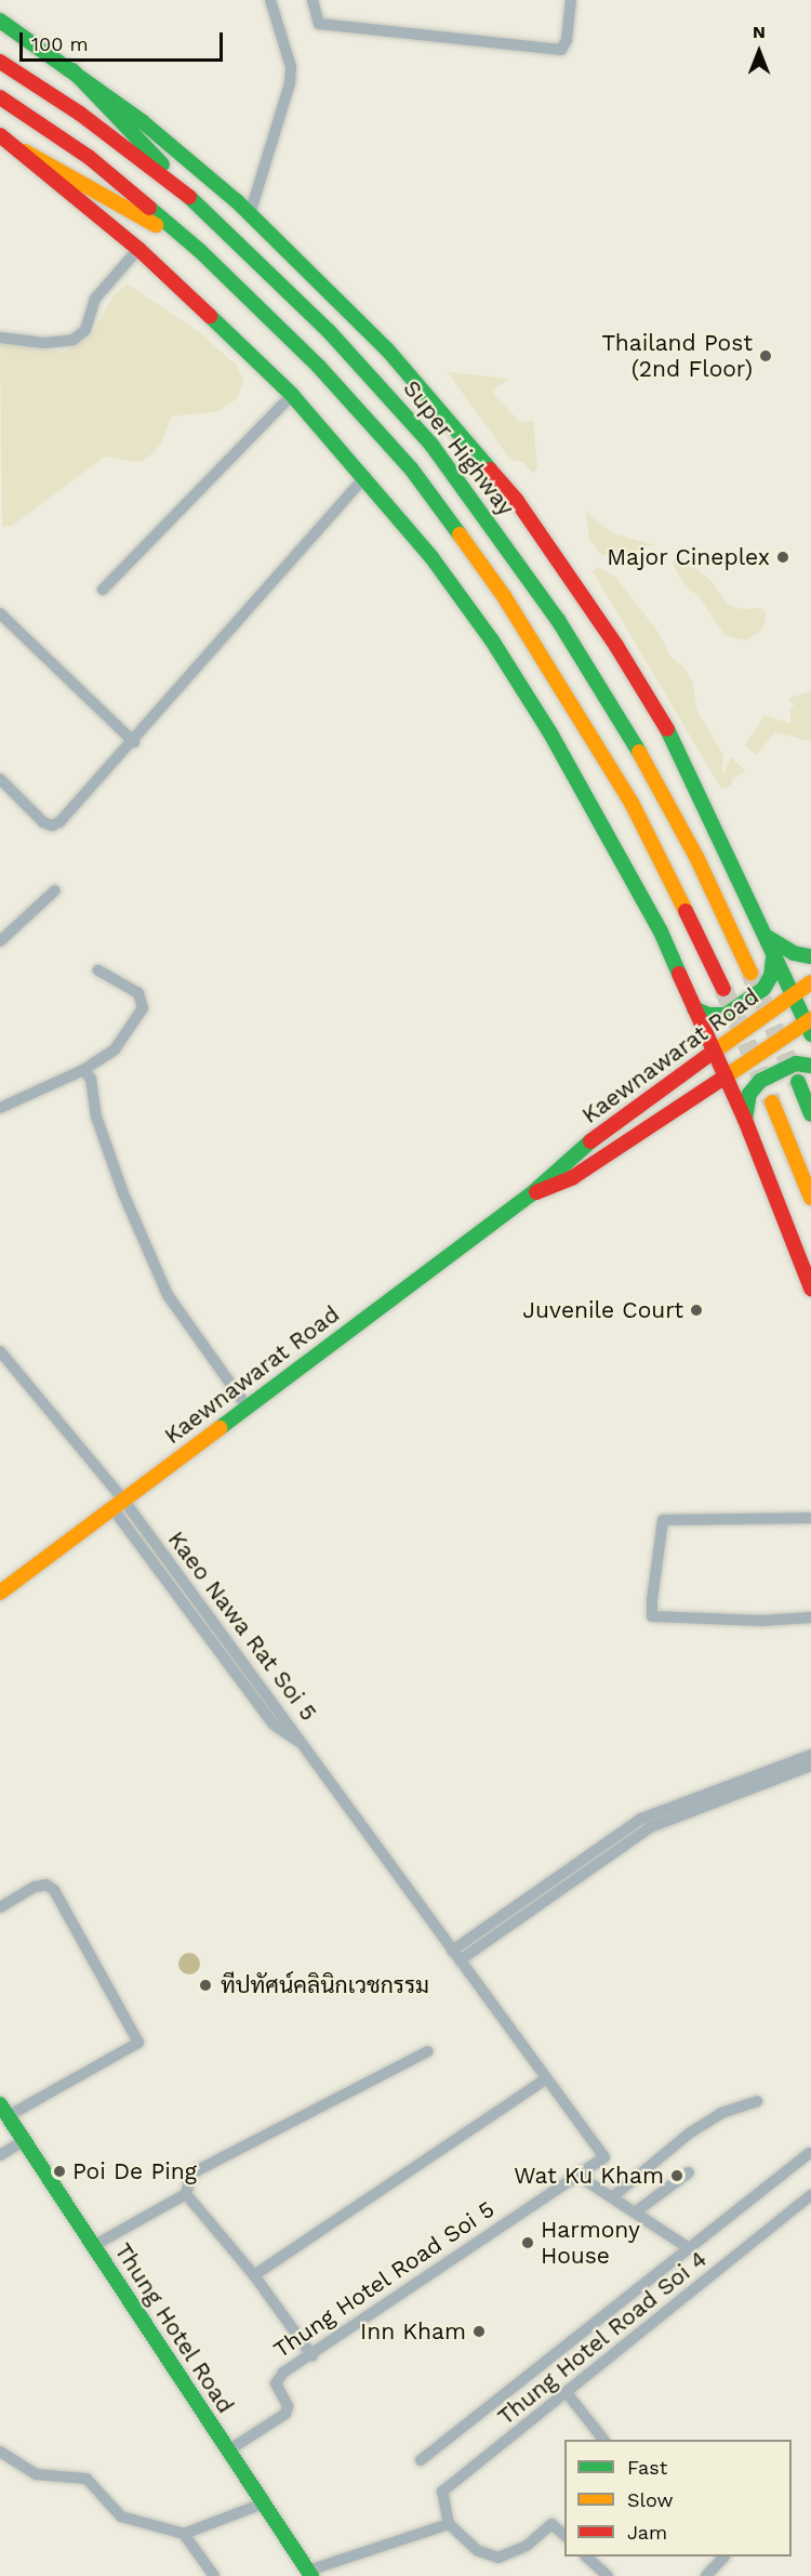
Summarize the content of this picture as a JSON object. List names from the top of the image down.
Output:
{
  "streets": {
    "main road": ["Super Highway", "Kaewnawarat Road", "Thung Hotel Road"],
    "street": ["Kaeo Nawa Rat Soi 5", "Thung Hotel Road Soi 5", "Thung Hotel Road Soi 4"]
  },
  "crossings": [
    ["Kaewnawarat Road", "Kaeo Nawa Rat Soi 5"],
    ["Thung Hotel Road Soi 5", "Thung Hotel Road"]
  ],
  "places": [
    "Thailand Post (2nd Floor)",
    "Major Cineplex",
    "Juvenile Court",
    "ทีปทัศน์คลินิกเวชกรรม",
    "Poi De Ping",
    "Wat Ku Kham",
    "Harmony House",
    "Inn Kham"
  ],
  "legend": ["Fast", "Slow", "Jam"],
  "scale_bar": "100 m",
  "north": "top"
}
